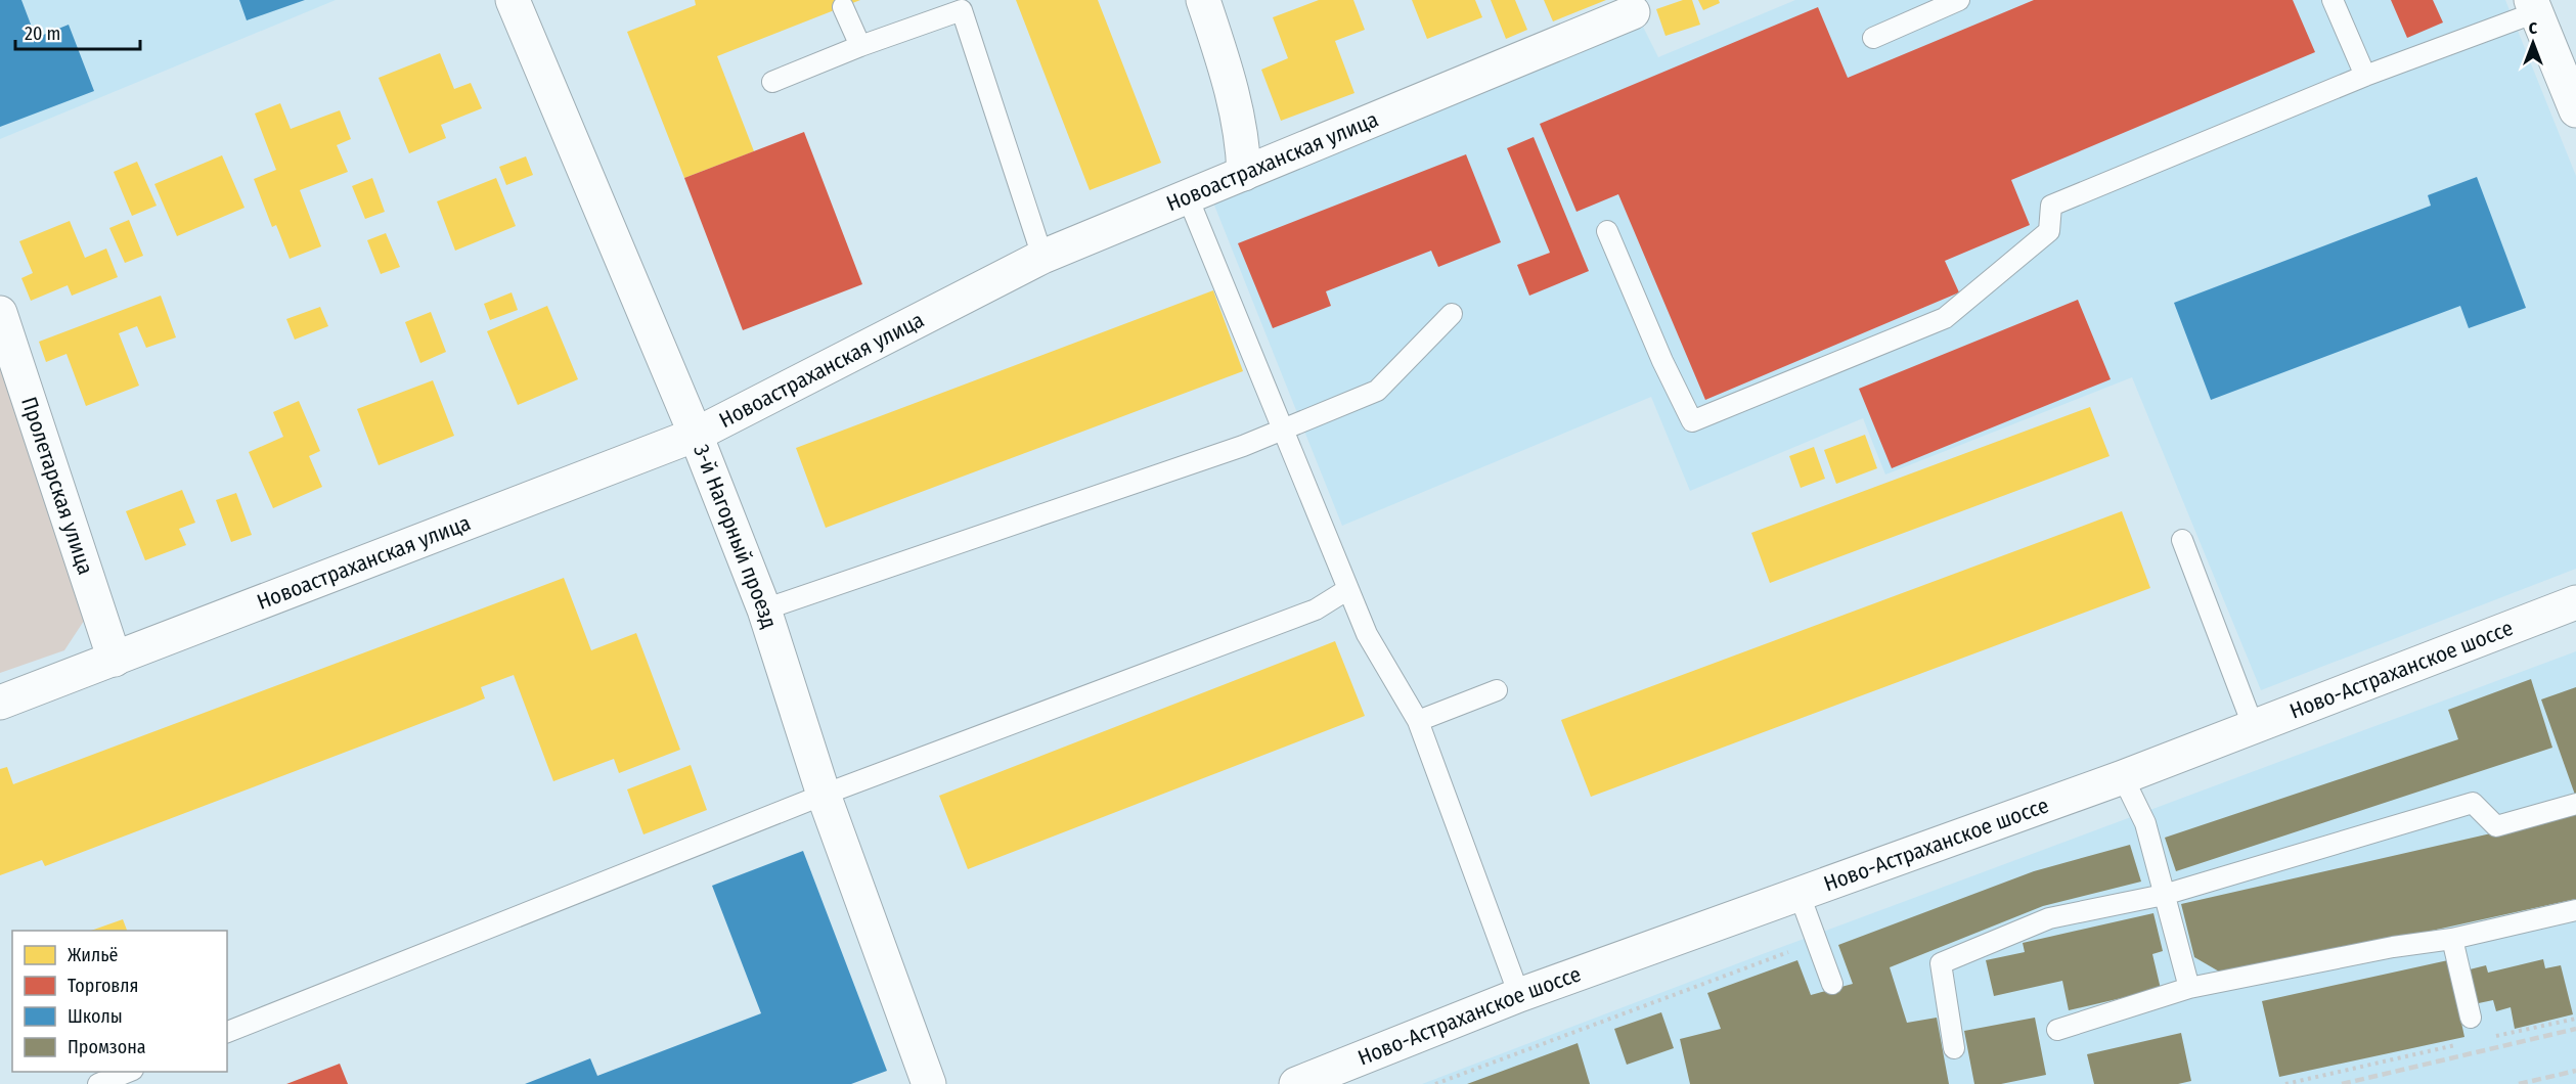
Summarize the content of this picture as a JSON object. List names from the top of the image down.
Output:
{
  "streets": {
    "street": [
      "Новоастраханская улица",
      "Пролетарская улица",
      "3-й Нагорный проезд",
      "Ново-Астраханское шоссе"
    ]
  },
  "crossings": [
    ["Новоастраханская улица", "Пролетарская улица"],
    ["Новоастраханская улица", "3-й Нагорный проезд"]
  ],
  "legend": [
    "Жильё",
    "Торговля",
    "Школы",
    "Промзона"
  ],
  "scale_bar": "20 m",
  "north": "top"
}
